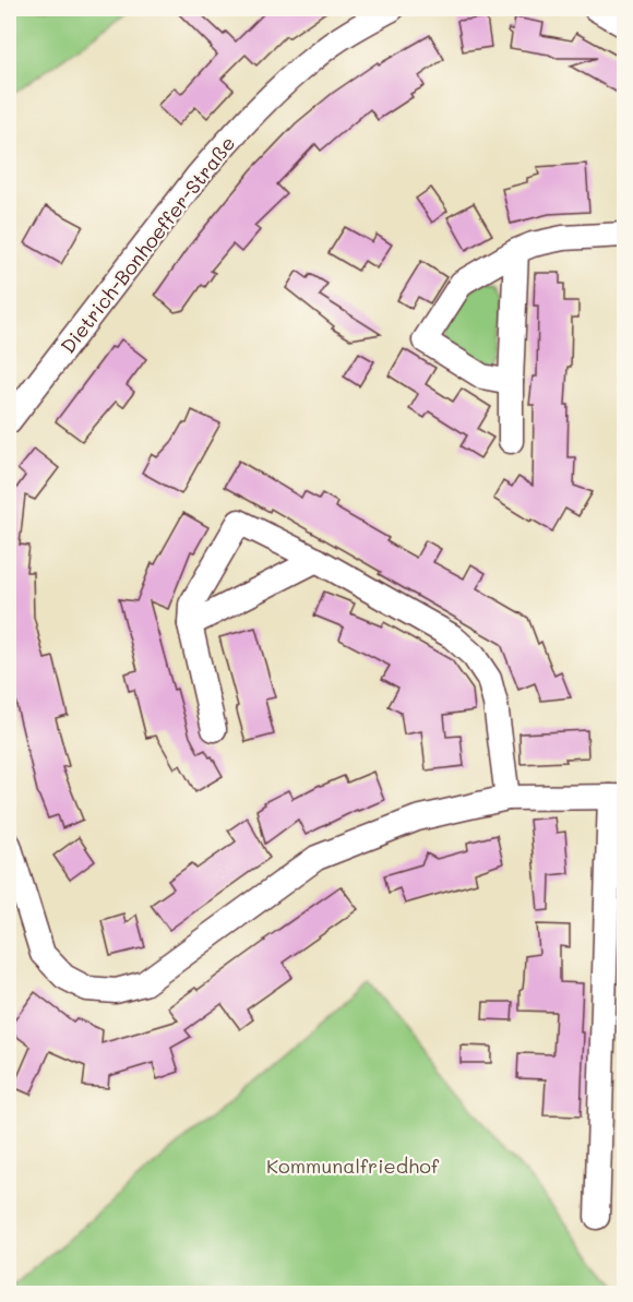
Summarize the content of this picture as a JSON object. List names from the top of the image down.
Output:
{
  "streets": {
    "street": ["Dietrich-Bonhoeffer-Straße"]
  },
  "parks": ["Kommunalfriedhof"]
}
